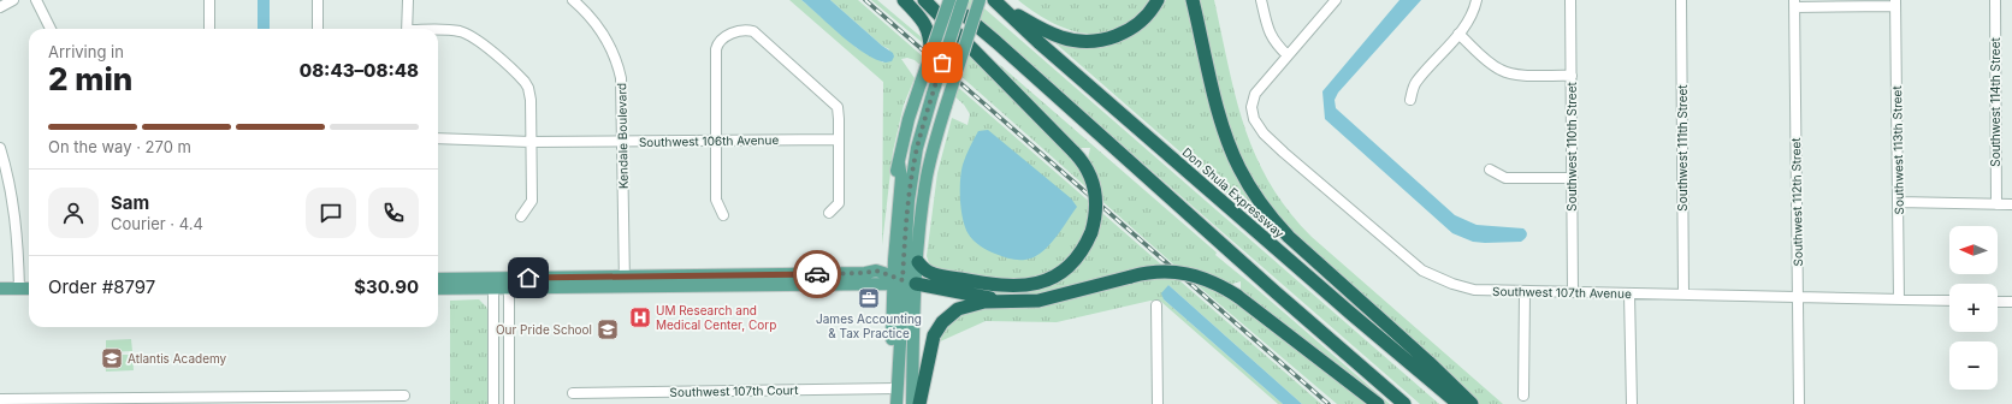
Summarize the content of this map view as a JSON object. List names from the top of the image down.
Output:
{
  "streets": {
    "highway": ["Don Shula Expressway"],
    "street": [
      "Southwest 114th Street",
      "Kendale Boulevard",
      "Southwest 106th Avenue",
      "Southwest 110th Street",
      "Southwest 111th Street",
      "Southwest 113th Street",
      "Southwest 112th Street",
      "Southwest 107th Avenue",
      "Southwest 107th Court"
    ]
  },
  "crossings": [
    ["Kendale Boulevard", "Southwest 106th Avenue"],
    ["Southwest 110th Street", "Southwest 107th Avenue"],
    ["Southwest 111th Street", "Southwest 107th Avenue"],
    ["Southwest 113th Street", "Southwest 107th Avenue"],
    ["Southwest 112th Street", "Southwest 107th Avenue"]
  ],
  "places": {
    "office": ["James Accounting & Tax Practice"],
    "hospital": ["UM Research and Medical Center, Corp"],
    "school or university": ["Our Pride School", "Atlantis Academy"]
  },
  "north": "left",
  "page": {
    "heading": ["2 min", "Arriving in", "08:43–08:48"],
    "panel": [
      "Sam",
      "Courier · 4.4",
      "Order #8797",
      "$30.90"
    ],
    "bar": "On the way · 270 m",
    "map_buttons": ["+", "−"]
  }
}
